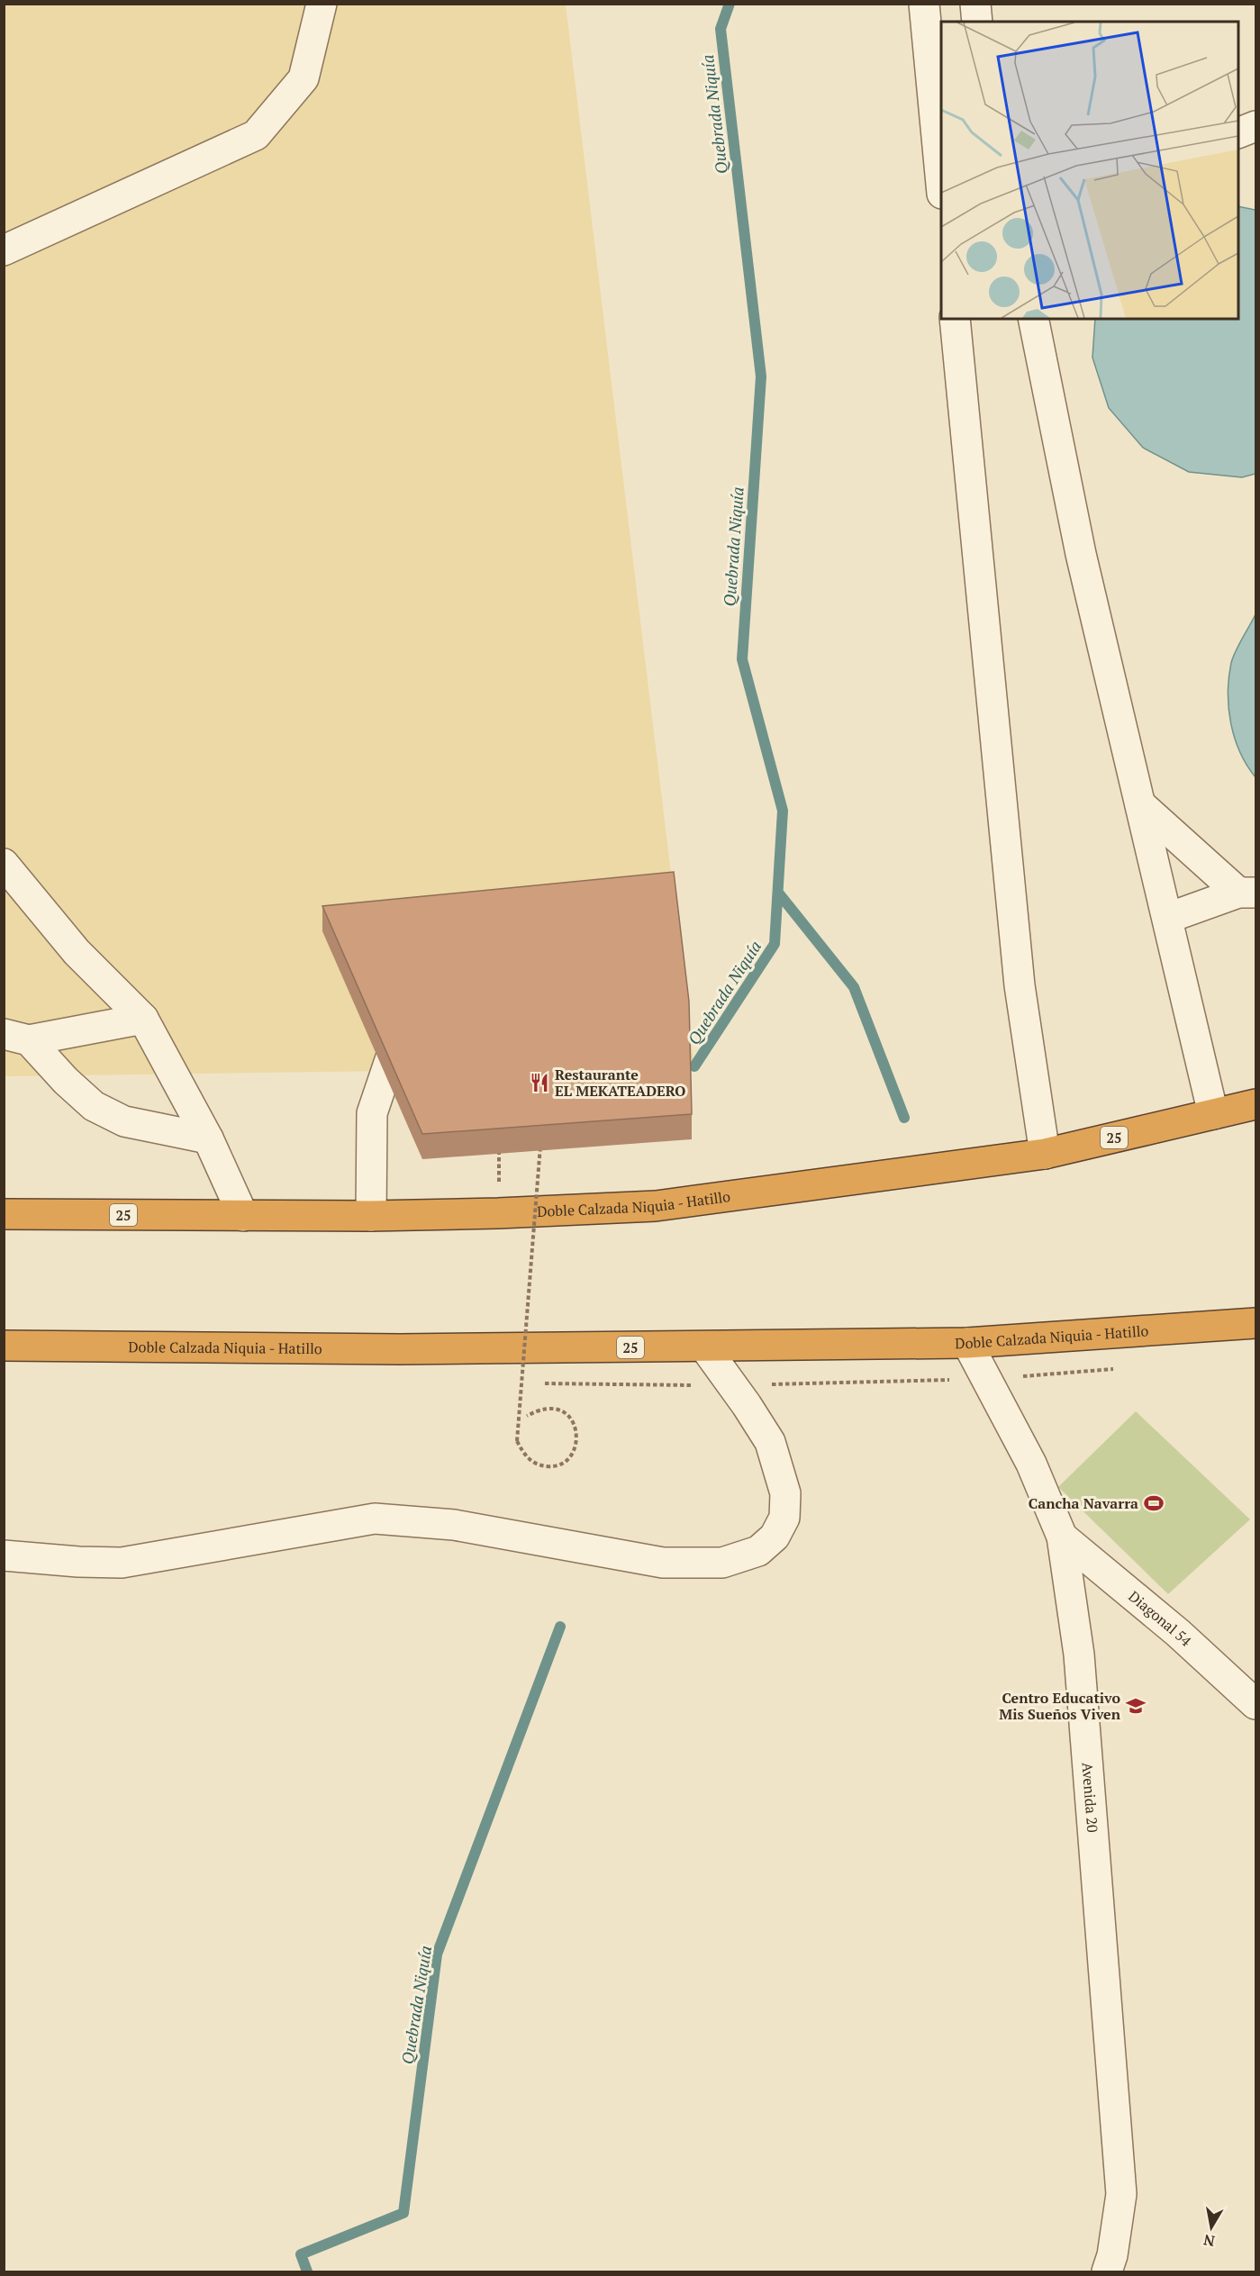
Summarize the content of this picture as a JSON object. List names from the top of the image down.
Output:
{
  "streets": {
    "highway": ["25", "Doble Calzada Niquia - Hatillo"],
    "street": ["Diagonal 54", "Avenida 20"]
  },
  "crossings": [
    ["Doble Calzada Niquia - Hatillo", "Avenida 20"],
    ["Diagonal 54", "Avenida 20"]
  ],
  "water": ["Quebrada Niquía"],
  "places": {
    "restaurant": ["Restaurante EL MEKATEADERO"],
    "sports": ["Cancha Navarra"],
    "school or university": ["Centro Educativo Mis Sueños Viven"]
  },
  "north": "bottom"
}
